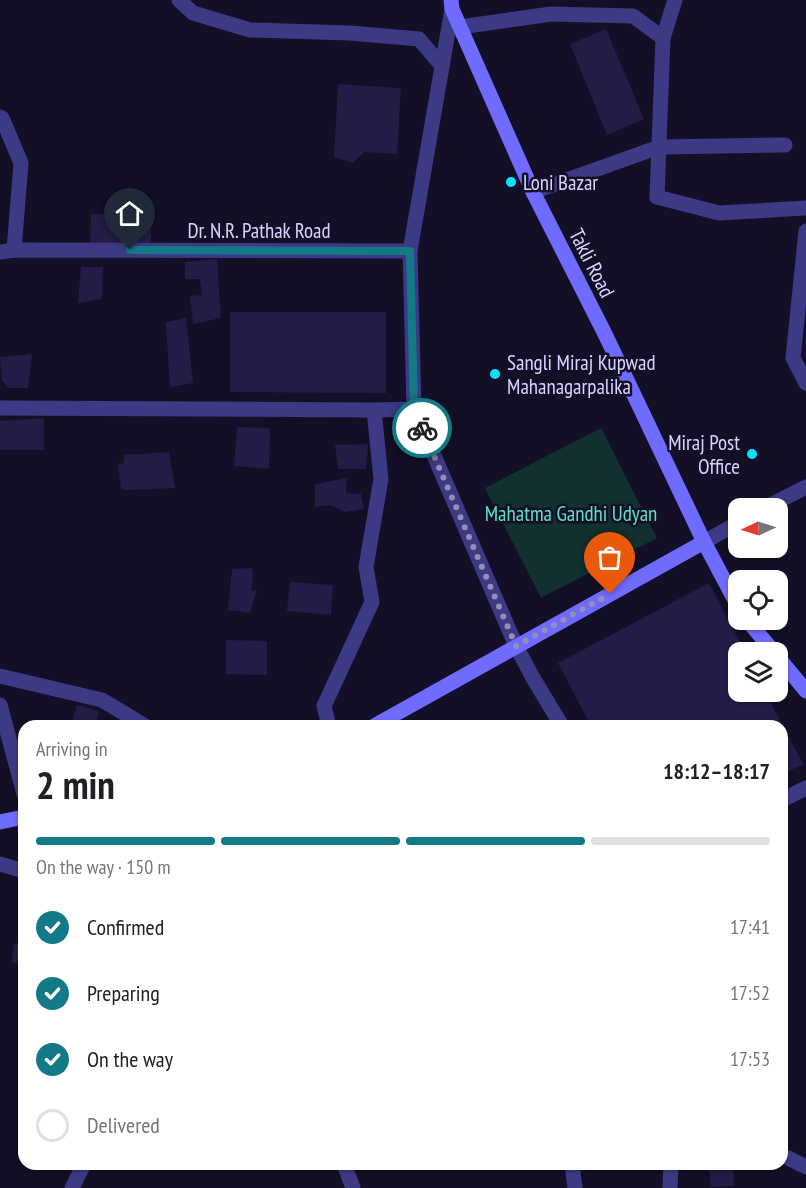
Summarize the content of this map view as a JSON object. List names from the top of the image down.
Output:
{
  "streets": {
    "main road": ["Takli Road"],
    "street": ["Dr. N.R. Pathak Road"]
  },
  "parks": ["Mahatma Gandhi Udyan"],
  "places": ["Loni Bazar", "Sangli Miraj Kupwad Mahanagarpalika", "Miraj Post Office"],
  "north": "left",
  "page": {
    "heading": ["2 min", "Arriving in", "18:12–18:17"],
    "bar": "On the way · 150 m",
    "list": [
      ["Confirmed", "17:41"],
      ["Preparing", "17:52"],
      ["On the way", "17:53"],
      "Delivered"
    ]
  }
}
